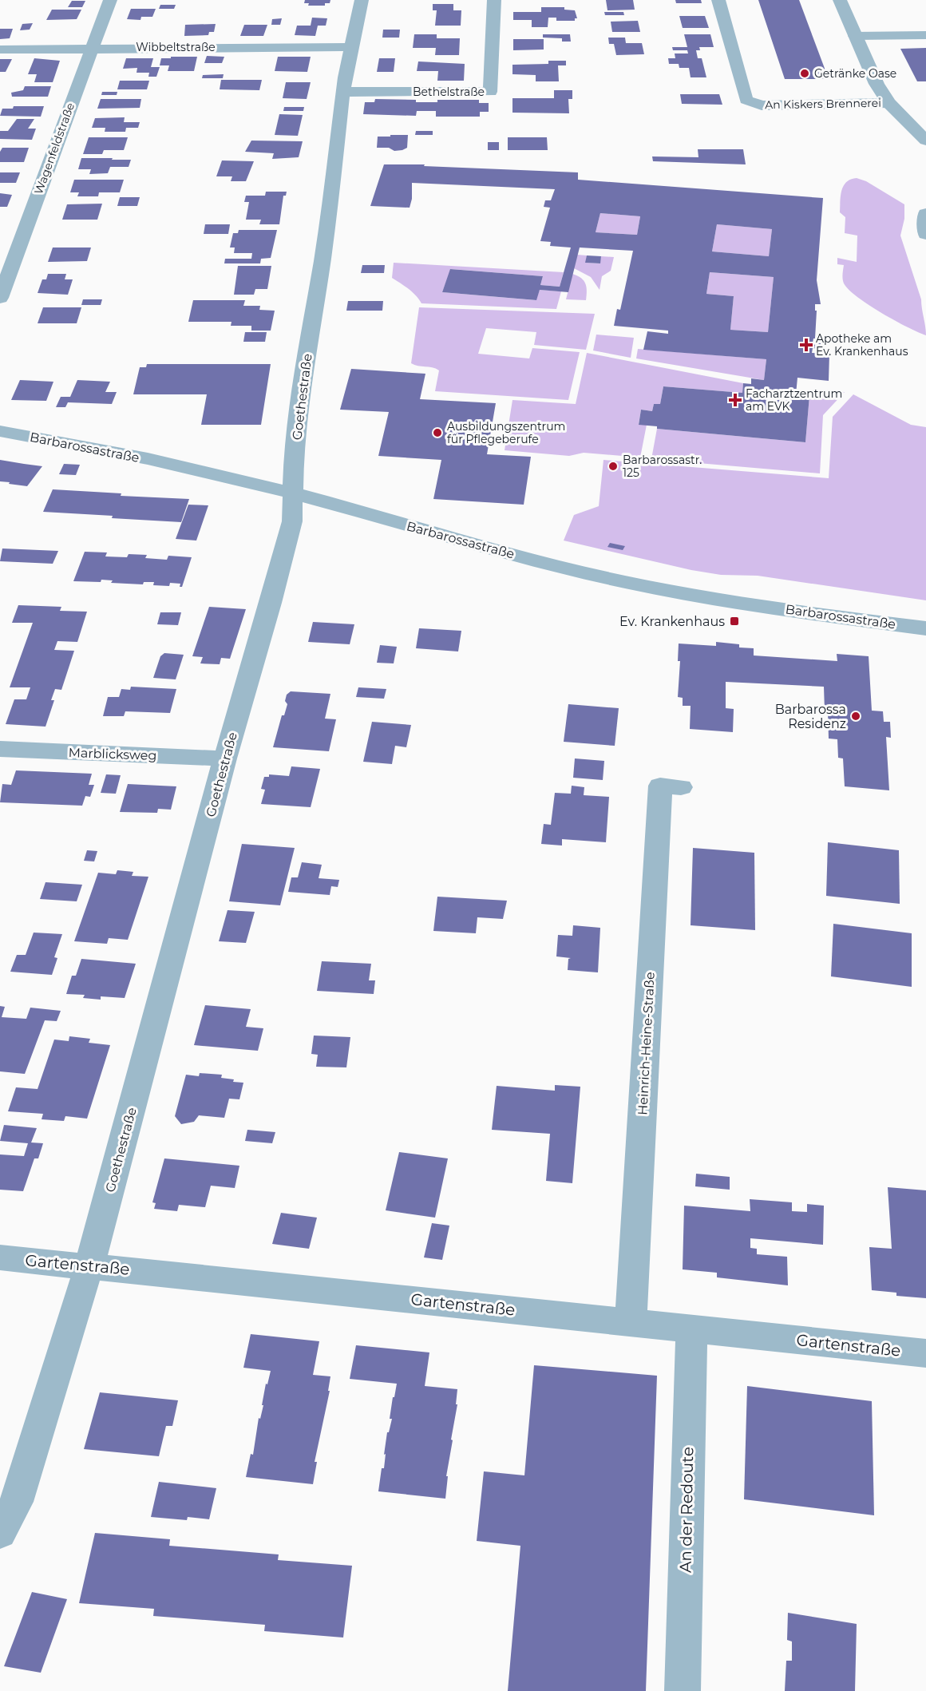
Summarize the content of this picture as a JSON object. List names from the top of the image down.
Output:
{
  "streets": {
    "street": [
      "Wibbeltstraße",
      "Bethelstraße",
      "An Kiskers Brennerei",
      "Wagenfeldstraße",
      "Goethestraße",
      "Barbarossastraße",
      "Marblicksweg",
      "Heinrich-Heine-Straße",
      "Gartenstraße",
      "An der Redoute"
    ]
  },
  "crossings": [
    ["Wibbeltstraße", "Wagenfeldstraße"],
    ["Wibbeltstraße", "Goethestraße"],
    ["Bethelstraße", "Goethestraße"],
    ["Goethestraße", "Barbarossastraße"],
    ["Goethestraße", "Marblicksweg"],
    ["Goethestraße", "Gartenstraße"],
    ["Heinrich-Heine-Straße", "Gartenstraße"],
    ["Gartenstraße", "An der Redoute"]
  ],
  "places": {
    "other": [
      "Getränke Oase",
      "Ausbildungszentrum für Pflegeberufe",
      "Barbarossastr. 125",
      "Barbarossa Residenz"
    ],
    "health": ["Apotheke am Ev. Krankenhaus", "Facharztzentrum am EVK"],
    "transit": ["Ev. Krankenhaus"]
  }
}
